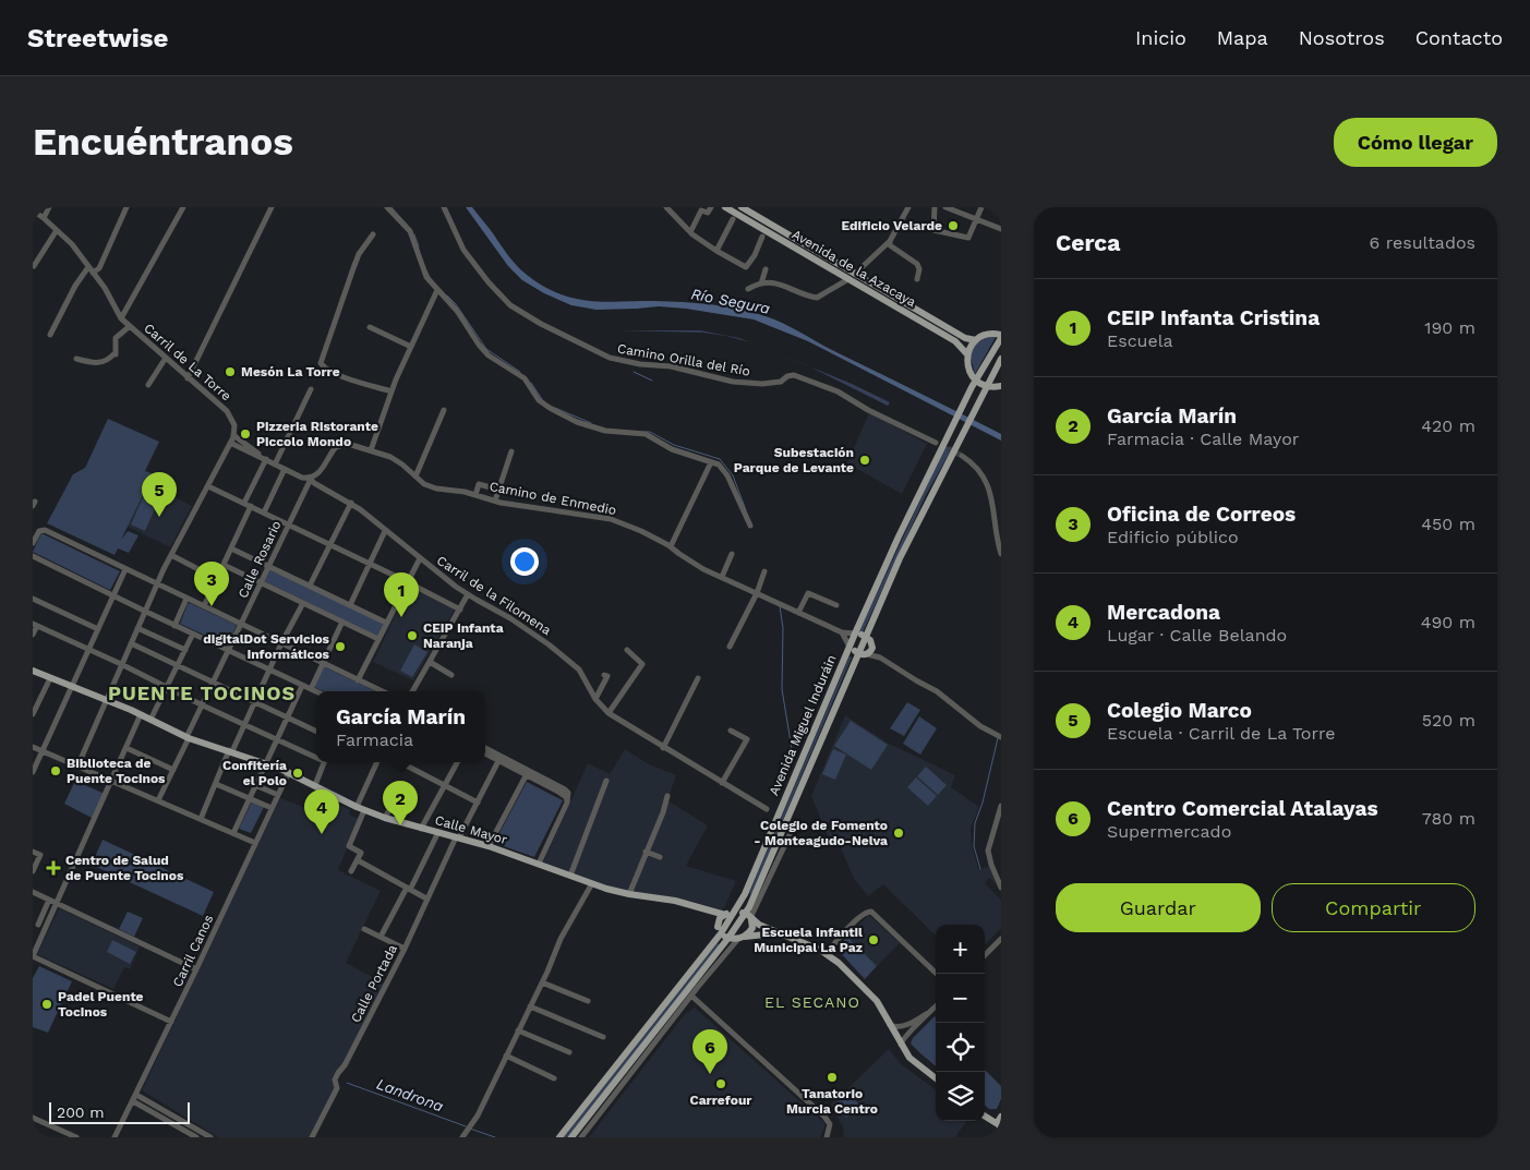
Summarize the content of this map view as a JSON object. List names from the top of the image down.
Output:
{
  "streets": {
    "main road": ["Avenida de la Azacaya", "Avenida Miguel Induráin", "Calle Mayor"],
    "street": [
      "Camino Orilla del Río",
      "Carril de La Torre",
      "Camino de Enmedio",
      "Calle Rosario",
      "Carril de la Filomena",
      "Carril Canos",
      "Calle Portada"
    ]
  },
  "crossings": [
    ["Camino de Enmedio", "Calle Rosario"],
    ["Camino de Enmedio", "Carril de la Filomena"],
    ["Camino de Enmedio", "Avenida Miguel Induráin"],
    ["Calle Rosario", "Carril de la Filomena"],
    ["Calle Rosario", "Calle Mayor"],
    ["Avenida Miguel Induráin", "Calle Mayor"],
    ["Calle Mayor", "Carril Canos"],
    ["Calle Mayor", "Calle Portada"]
  ],
  "districts": ["PUENTE TOCINOS", "EL SECANO"],
  "water": ["Río Segura", "Landrona"],
  "places": {
    "other": [
      "Edificio Velarde",
      "Mesón La Torre",
      "Pizzeria Ristorante Piccolo Mondo",
      "Subestación Parque de Levante",
      "CEIP Infanta Naranja",
      "digitalDot Servicios Informáticos",
      "Biblioteca de Puente Tocinos",
      "Confitería el Polo",
      "Colegio de Fomento - Monteagudo-Nelva",
      "Escuela Infantil Municipal La Paz",
      "Padel Puente Tocinos",
      "Tanatorio Murcia Centro",
      "Carrefour"
    ],
    "health": ["Centro de Salud de Puente Tocinos"]
  },
  "scale_bar": "200 m",
  "page": {
    "header": "Streetwise",
    "nav": [
      "Inicio",
      "Mapa",
      "Nosotros",
      "Contacto"
    ],
    "buttons": [
      "Cómo llegar",
      ["Guardar", "Compartir"]
    ],
    "title": "Encuéntranos",
    "heading": ["Cerca", "6 resultados"],
    "list": [
      {
        "mark": "1",
        "name": "CEIP Infanta Cristina",
        "note": "Escuela",
        "value": "190 m"
      },
      {
        "mark": "2",
        "name": "García Marín",
        "note": "Farmacia · Calle Mayor",
        "value": "420 m"
      },
      {
        "mark": "3",
        "name": "Oficina de Correos",
        "note": "Edificio público",
        "value": "450 m"
      },
      {
        "mark": "4",
        "name": "Mercadona",
        "note": "Lugar · Calle Belando",
        "value": "490 m"
      },
      {
        "mark": "5",
        "name": "Colegio Marco",
        "note": "Escuela · Carril de La Torre",
        "value": "520 m"
      },
      {
        "mark": "6",
        "name": "Centro Comercial Atalayas",
        "note": "Supermercado",
        "value": "780 m"
      }
    ],
    "pins": [
      "5",
      "3",
      "1",
      "2",
      "4",
      "6"
    ],
    "popup": ["García Marín", "Farmacia"],
    "map_buttons": ["+", "−"],
    "scale": "200 m"
  }
}
